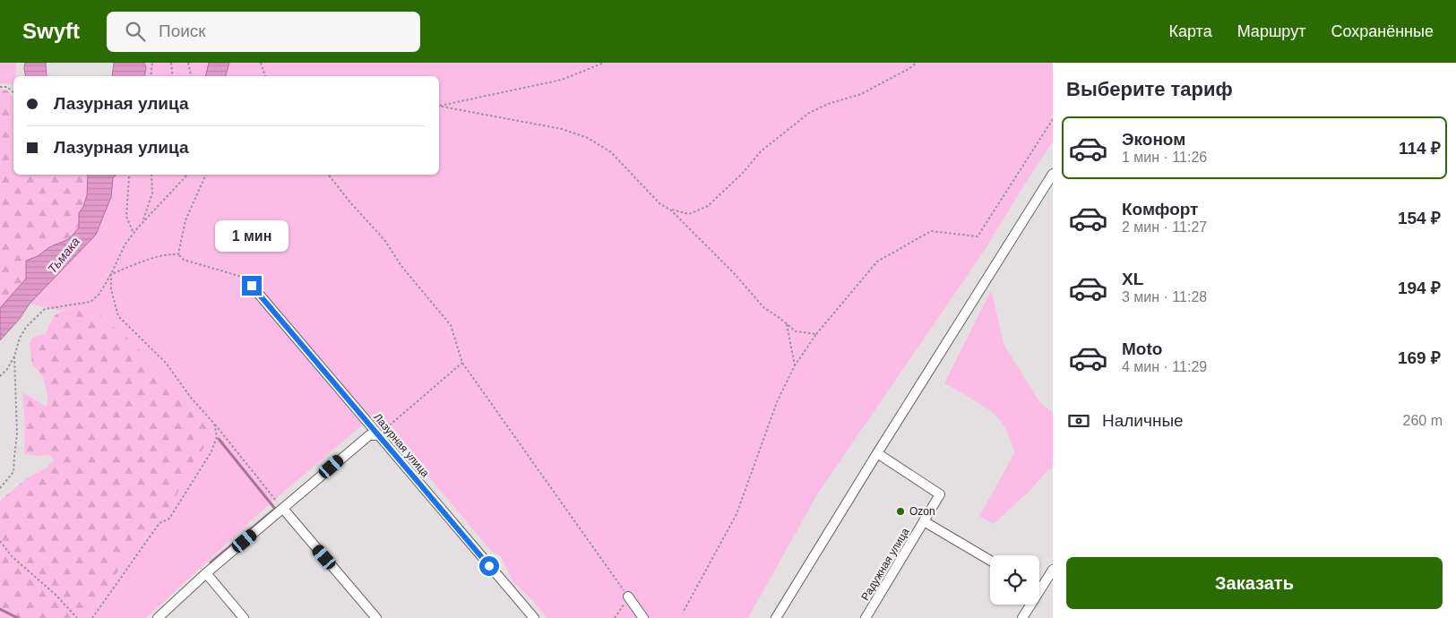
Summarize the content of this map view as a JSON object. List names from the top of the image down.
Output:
{
  "streets": {
    "street": ["Лазурная улица", "Радужная улица"]
  },
  "water": ["Тьмака"],
  "places": ["Ozon"],
  "page": {
    "header": "Swyft",
    "search": "Поиск",
    "nav": ["Карта", "Маршрут", "Сохранённые"],
    "heading": "Выберите тариф",
    "banner": ["Лазурная улица", "Лазурная улица"],
    "list": [
      {
        "name": "Эконом",
        "note": "1 мин · 11:26",
        "value": "114 ₽"
      },
      {
        "name": "Комфорт",
        "note": "2 мин · 11:27",
        "value": "154 ₽"
      },
      {
        "name": "XL",
        "note": "3 мин · 11:28",
        "value": "194 ₽"
      },
      {
        "name": "Moto",
        "note": "4 мин · 11:29",
        "value": "169 ₽"
      }
    ],
    "bubble": "1 мин",
    "pay": ["Наличные", "260 m"],
    "buttons": "Заказать"
  }
}
